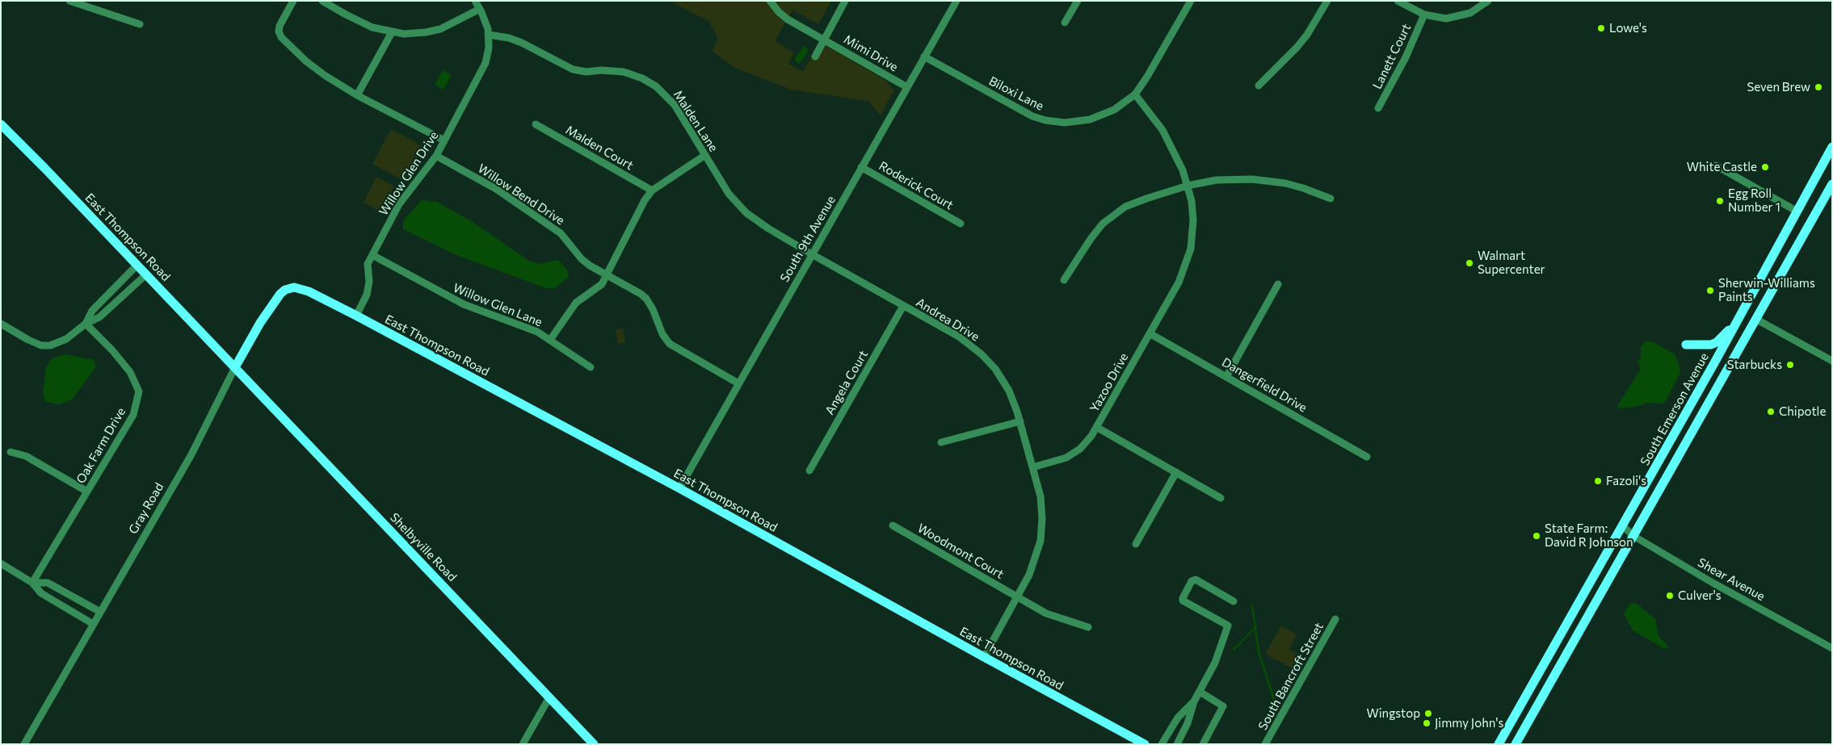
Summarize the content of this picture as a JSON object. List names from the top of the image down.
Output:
{
  "streets": {
    "main road": [
      "East Thompson Road",
      "South Emerson Avenue",
      "Gray Road",
      "Shelbyville Road"
    ],
    "street": [
      "Mimi Drive",
      "Lanett Court",
      "Biloxi Lane",
      "Malden Lane",
      "Malden Court",
      "Willow Glen Drive",
      "Roderick Court",
      "Willow Bend Drive",
      "South 9th Avenue",
      "Willow Glen Lane",
      "Andrea Drive",
      "Angela Court",
      "Yazoo Drive",
      "Dangerfield Drive",
      "Oak Farm Drive",
      "Woodmont Court",
      "Shear Avenue",
      "South Bancroft Street"
    ]
  },
  "crossings": [
    ["Mimi Drive", "South 9th Avenue"],
    ["Biloxi Lane", "South 9th Avenue"],
    ["Biloxi Lane", "Yazoo Drive"],
    ["Malden Lane", "Willow Glen Drive"],
    ["Malden Lane", "South 9th Avenue"],
    ["Malden Lane", "Andrea Drive"],
    ["Willow Glen Drive", "Willow Bend Drive"],
    ["Willow Glen Drive", "East Thompson Road"],
    ["Willow Glen Drive", "Willow Glen Lane"],
    ["Roderick Court", "South 9th Avenue"],
    ["Willow Bend Drive", "South 9th Avenue"],
    ["East Thompson Road", "South 9th Avenue"],
    ["East Thompson Road", "Gray Road"],
    ["East Thompson Road", "Shelbyville Road"],
    ["South 9th Avenue", "Andrea Drive"],
    ["Andrea Drive", "Angela Court"],
    ["Andrea Drive", "Yazoo Drive"],
    ["Yazoo Drive", "Dangerfield Drive"],
    ["South Emerson Avenue", "Shear Avenue"],
    ["Gray Road", "Shelbyville Road"]
  ],
  "places": [
    "Lowe's",
    "Seven Brew",
    "White Castle",
    "Egg Roll Number 1",
    "Walmart Supercenter",
    "Sherwin-Williams Paints",
    "Starbucks",
    "Chipotle",
    "Fazoli's",
    "State Farm: David R Johnson",
    "Culver's",
    "Wingstop",
    "Jimmy John's"
  ]
}
